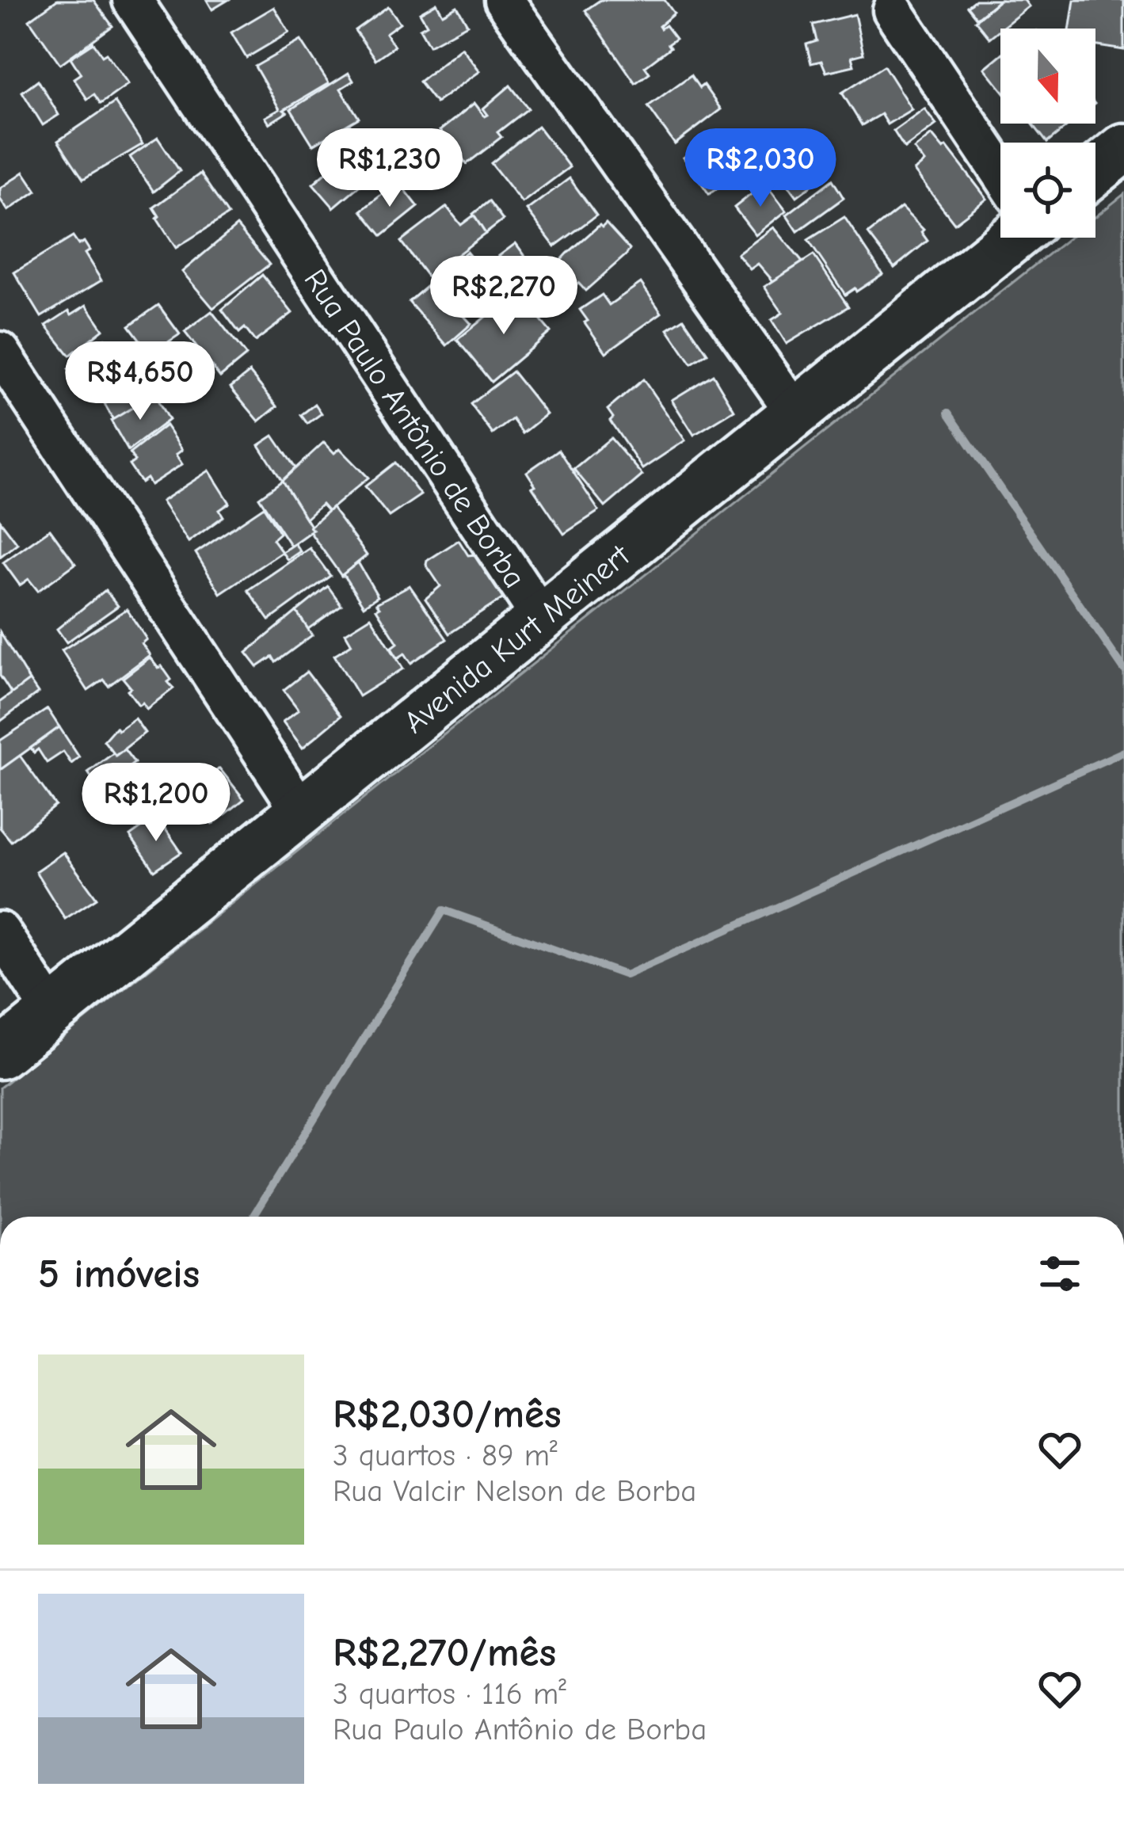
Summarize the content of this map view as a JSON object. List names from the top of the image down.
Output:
{
  "streets": {
    "main road": ["Avenida Kurt Meinert"],
    "street": ["Rua Paulo Antônio de Borba"]
  },
  "crossings": [
    ["Rua Paulo Antônio de Borba", "Avenida Kurt Meinert"]
  ],
  "north": "bottom",
  "page": {
    "price": [
      "R$1,230",
      "R$2,030",
      "R$2,270",
      "R$4,650",
      "R$1,200"
    ],
    "heading": "5 imóveis",
    "list": [
      {
        "name": "R$2,030/mês",
        "note": "3 quartos · 89 m² · Rua Valcir Nelson de Borba"
      },
      {
        "name": "R$2,270/mês",
        "note": "3 quartos · 116 m² · Rua Paulo Antônio de Borba"
      }
    ]
  }
}
